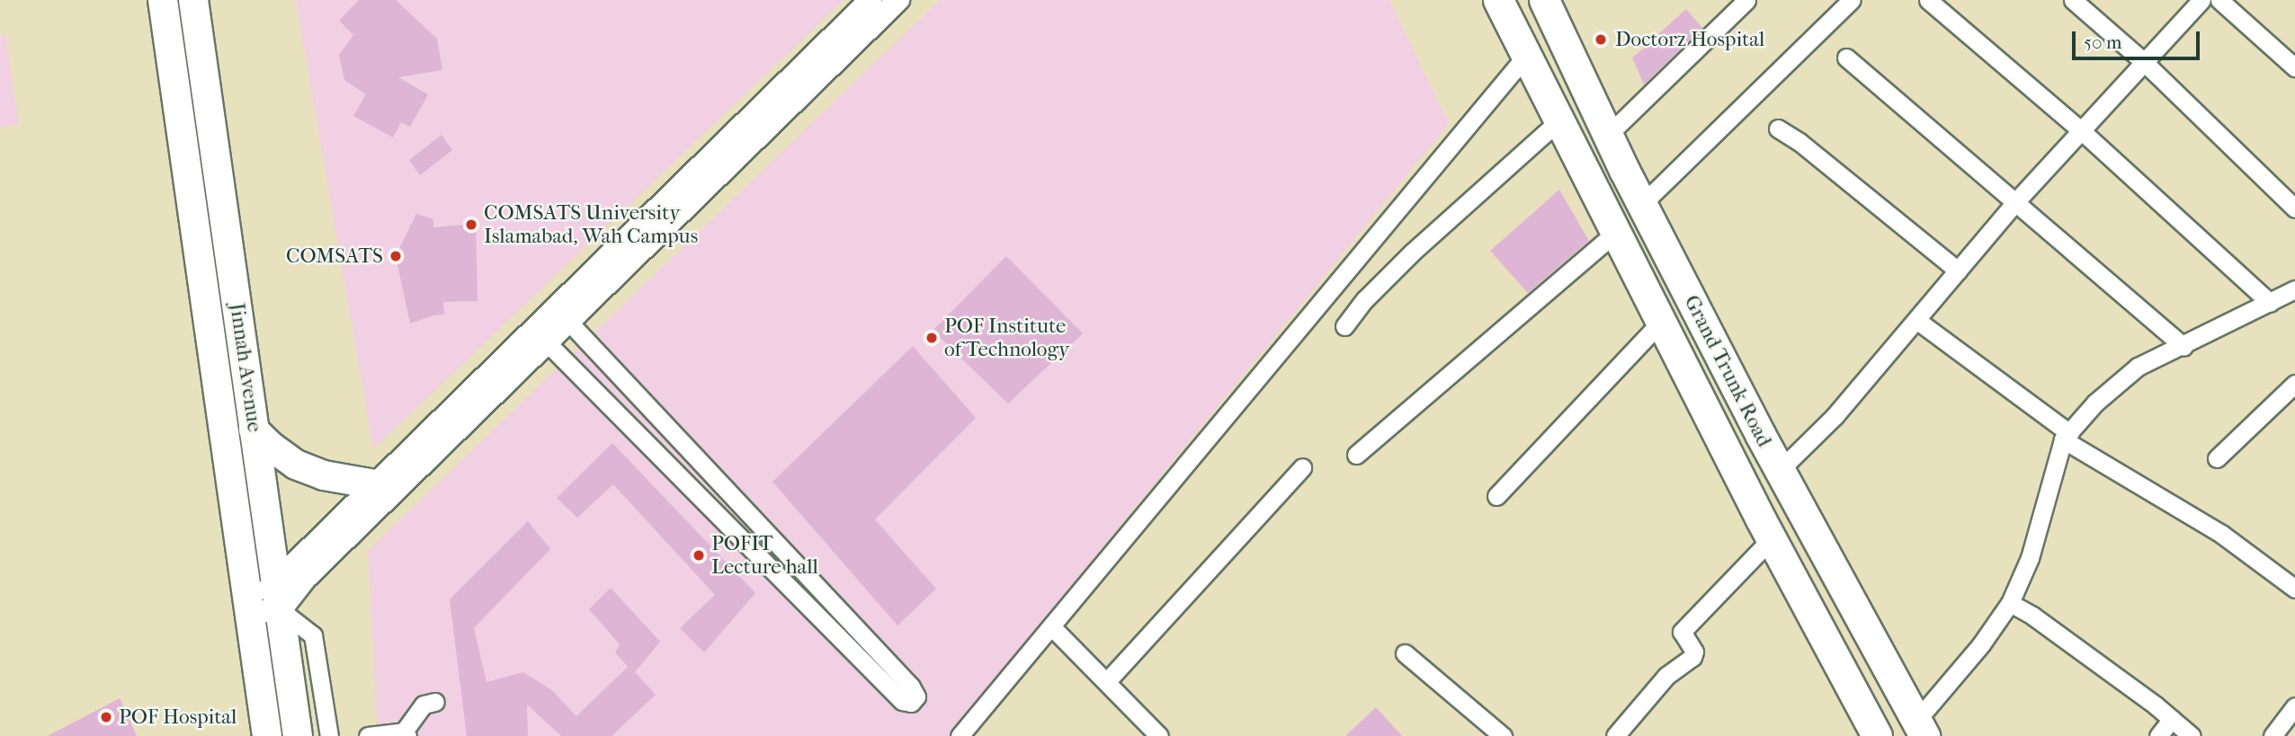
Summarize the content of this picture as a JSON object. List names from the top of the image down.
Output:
{
  "streets": {
    "highway": ["Grand Trunk Road"],
    "main road": ["Jinnah Avenue"]
  },
  "places": [
    "Doctorz Hospital",
    "COMSATS University Islamabad, Wah Campus",
    "COMSATS",
    "POF Institute of Technology",
    "POFIT Lecture hall",
    "POF Hospital"
  ],
  "scale_bar": "50 m"
}
